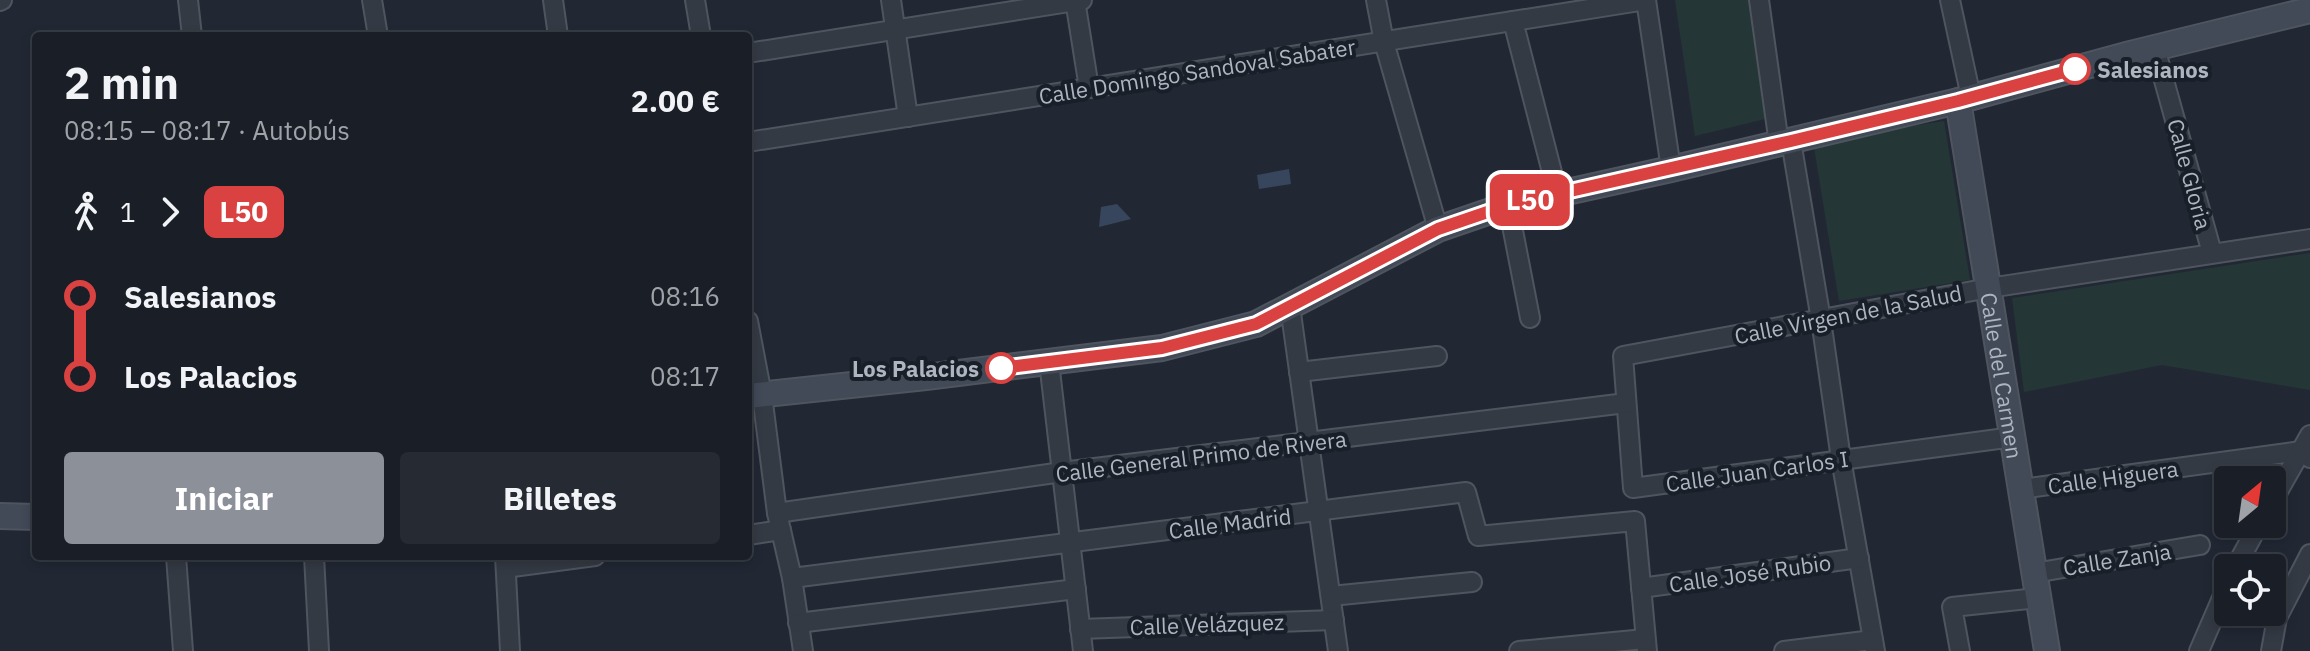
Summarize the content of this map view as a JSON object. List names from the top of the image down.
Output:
{
  "streets": {
    "main road": ["Calle del Carmen"],
    "street": [
      "Calle Domingo Sandoval Sabater",
      "Calle Gloria",
      "Calle Virgen de la Salud",
      "Calle General Primo de Rivera",
      "Calle Juan Carlos I",
      "Calle Higuera",
      "Calle Madrid",
      "Calle Zanja",
      "Calle José Rubio",
      "Calle Velázquez"
    ]
  },
  "crossings": [
    ["Calle Gloria", "Calle Virgen de la Salud"],
    ["Calle Virgen de la Salud", "Calle del Carmen"],
    ["Calle Virgen de la Salud", "Calle Juan Carlos I"],
    ["Calle del Carmen", "Calle Juan Carlos I"],
    ["Calle del Carmen", "Calle Higuera"],
    ["Calle del Carmen", "Calle Zanja"],
    ["Calle General Primo de Rivera", "Calle Juan Carlos I"],
    ["Calle Madrid", "Calle José Rubio"]
  ],
  "places": ["Salesianos", "Los Palacios"],
  "lines": ["bus line L50"],
  "north": "top right",
  "page": {
    "on_map": "L50",
    "heading": ["2 min", "08:15 – 08:17 · Autobús", "2.00 €"],
    "legs": ["1", "L50"],
    "list": [
      {
        "name": "Salesianos",
        "value": "08:16"
      },
      {
        "name": "Los Palacios",
        "value": "08:17"
      }
    ],
    "buttons": ["Iniciar", "Billetes"]
  }
}
